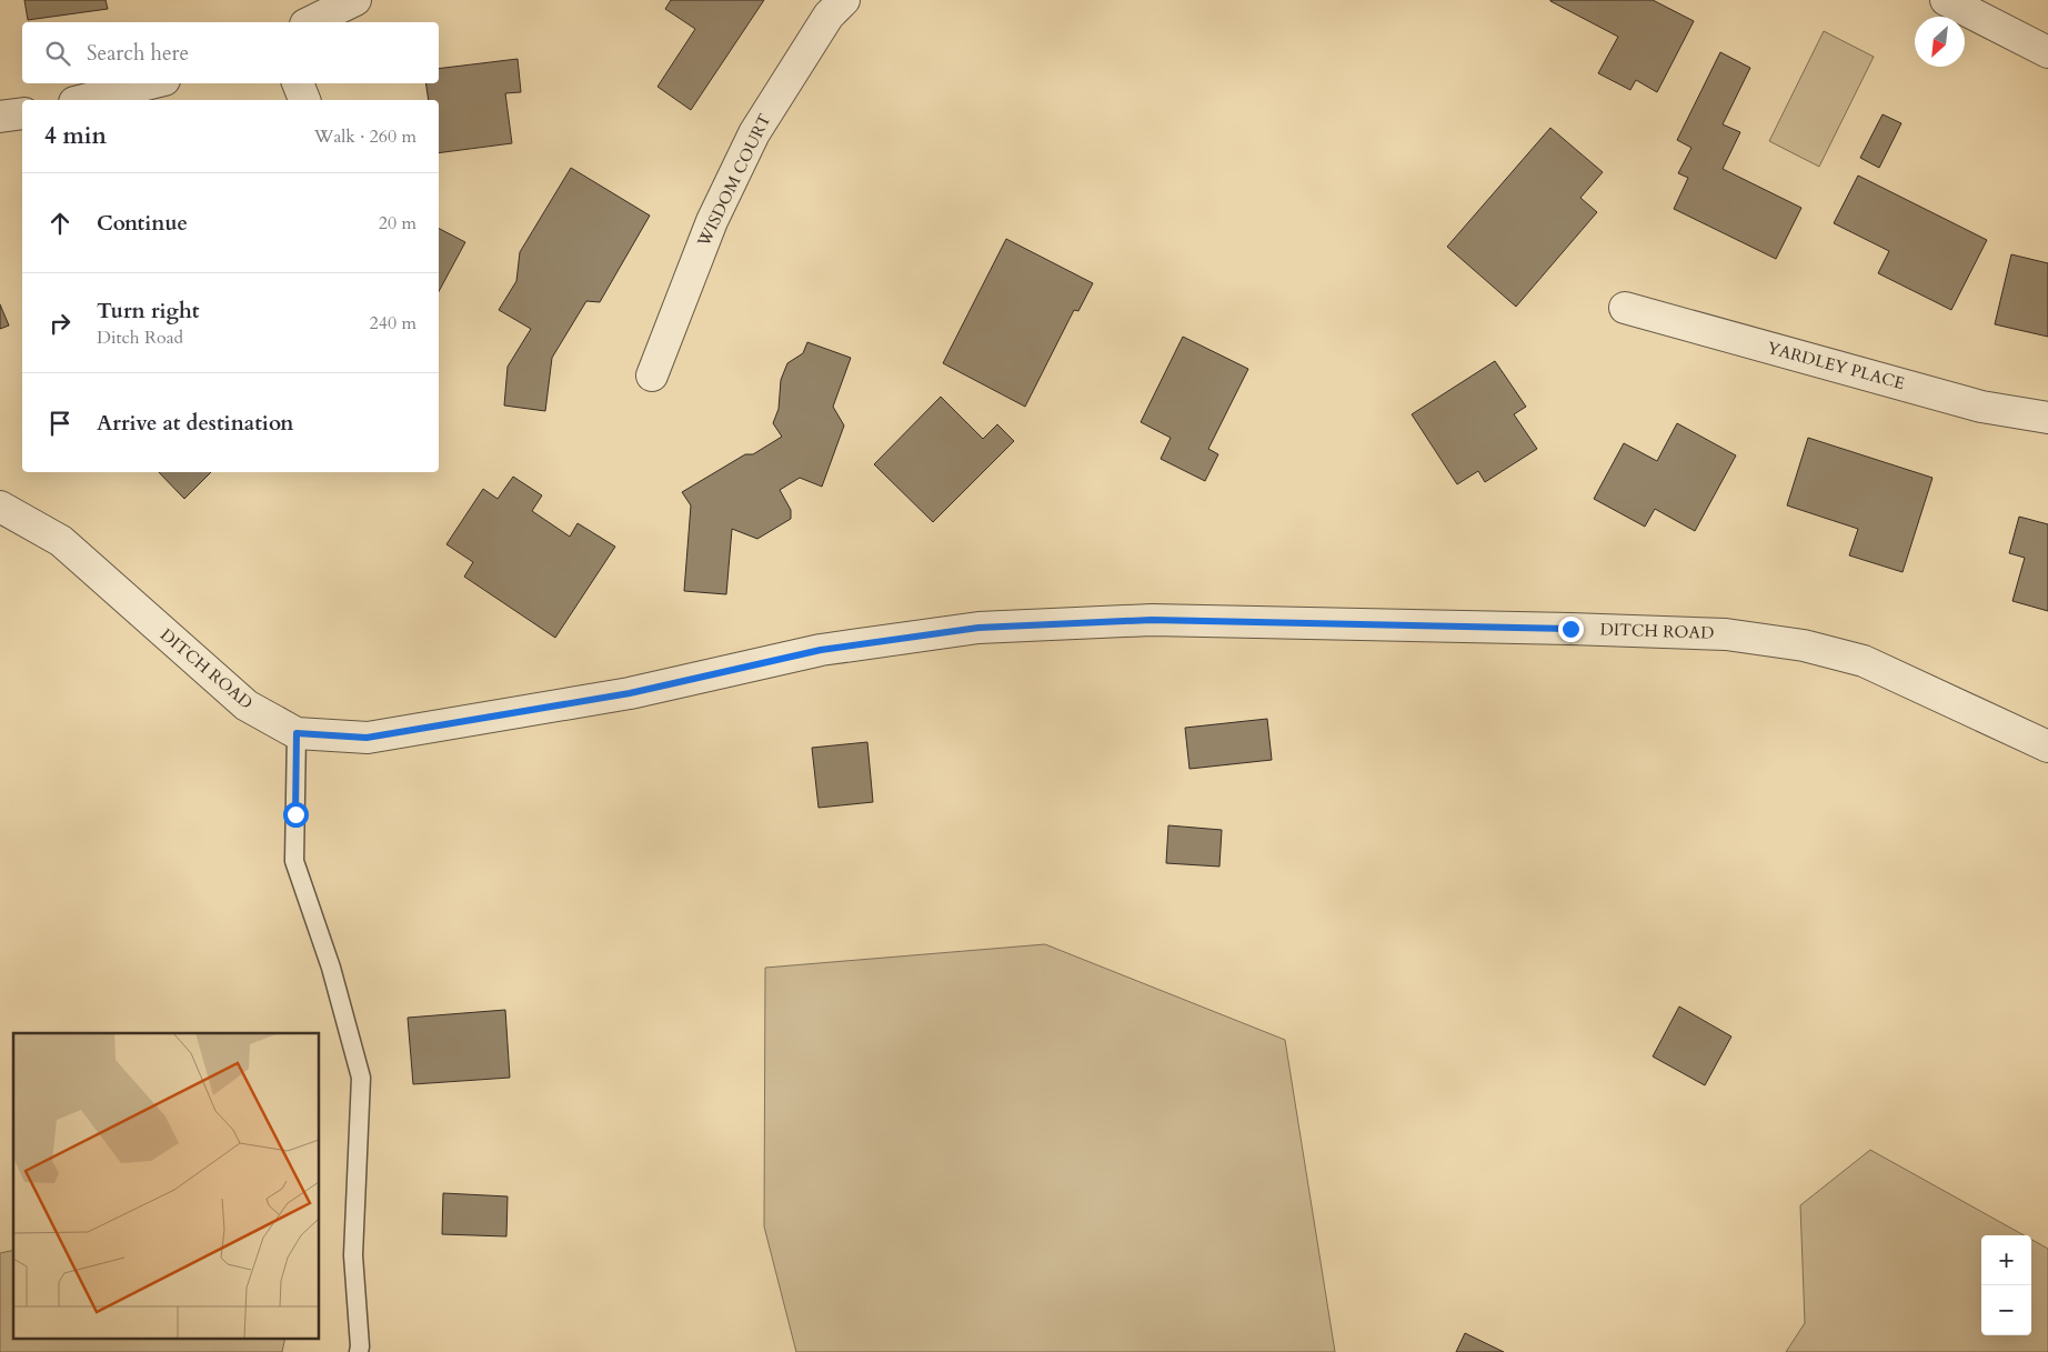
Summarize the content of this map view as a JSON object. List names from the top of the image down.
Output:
{
  "streets": {
    "street": ["WISDOM COURT", "YARDLEY PLACE", "DITCH ROAD"]
  },
  "north": "bottom left",
  "page": {
    "search": "Search here",
    "heading": ["4 min", "Walk · 260 m"],
    "list": [
      ["Continue", "20 m"],
      ["Turn right", "Ditch Road", "240 m"],
      "Arrive at destination"
    ],
    "map_buttons": ["+", "−"]
  }
}
